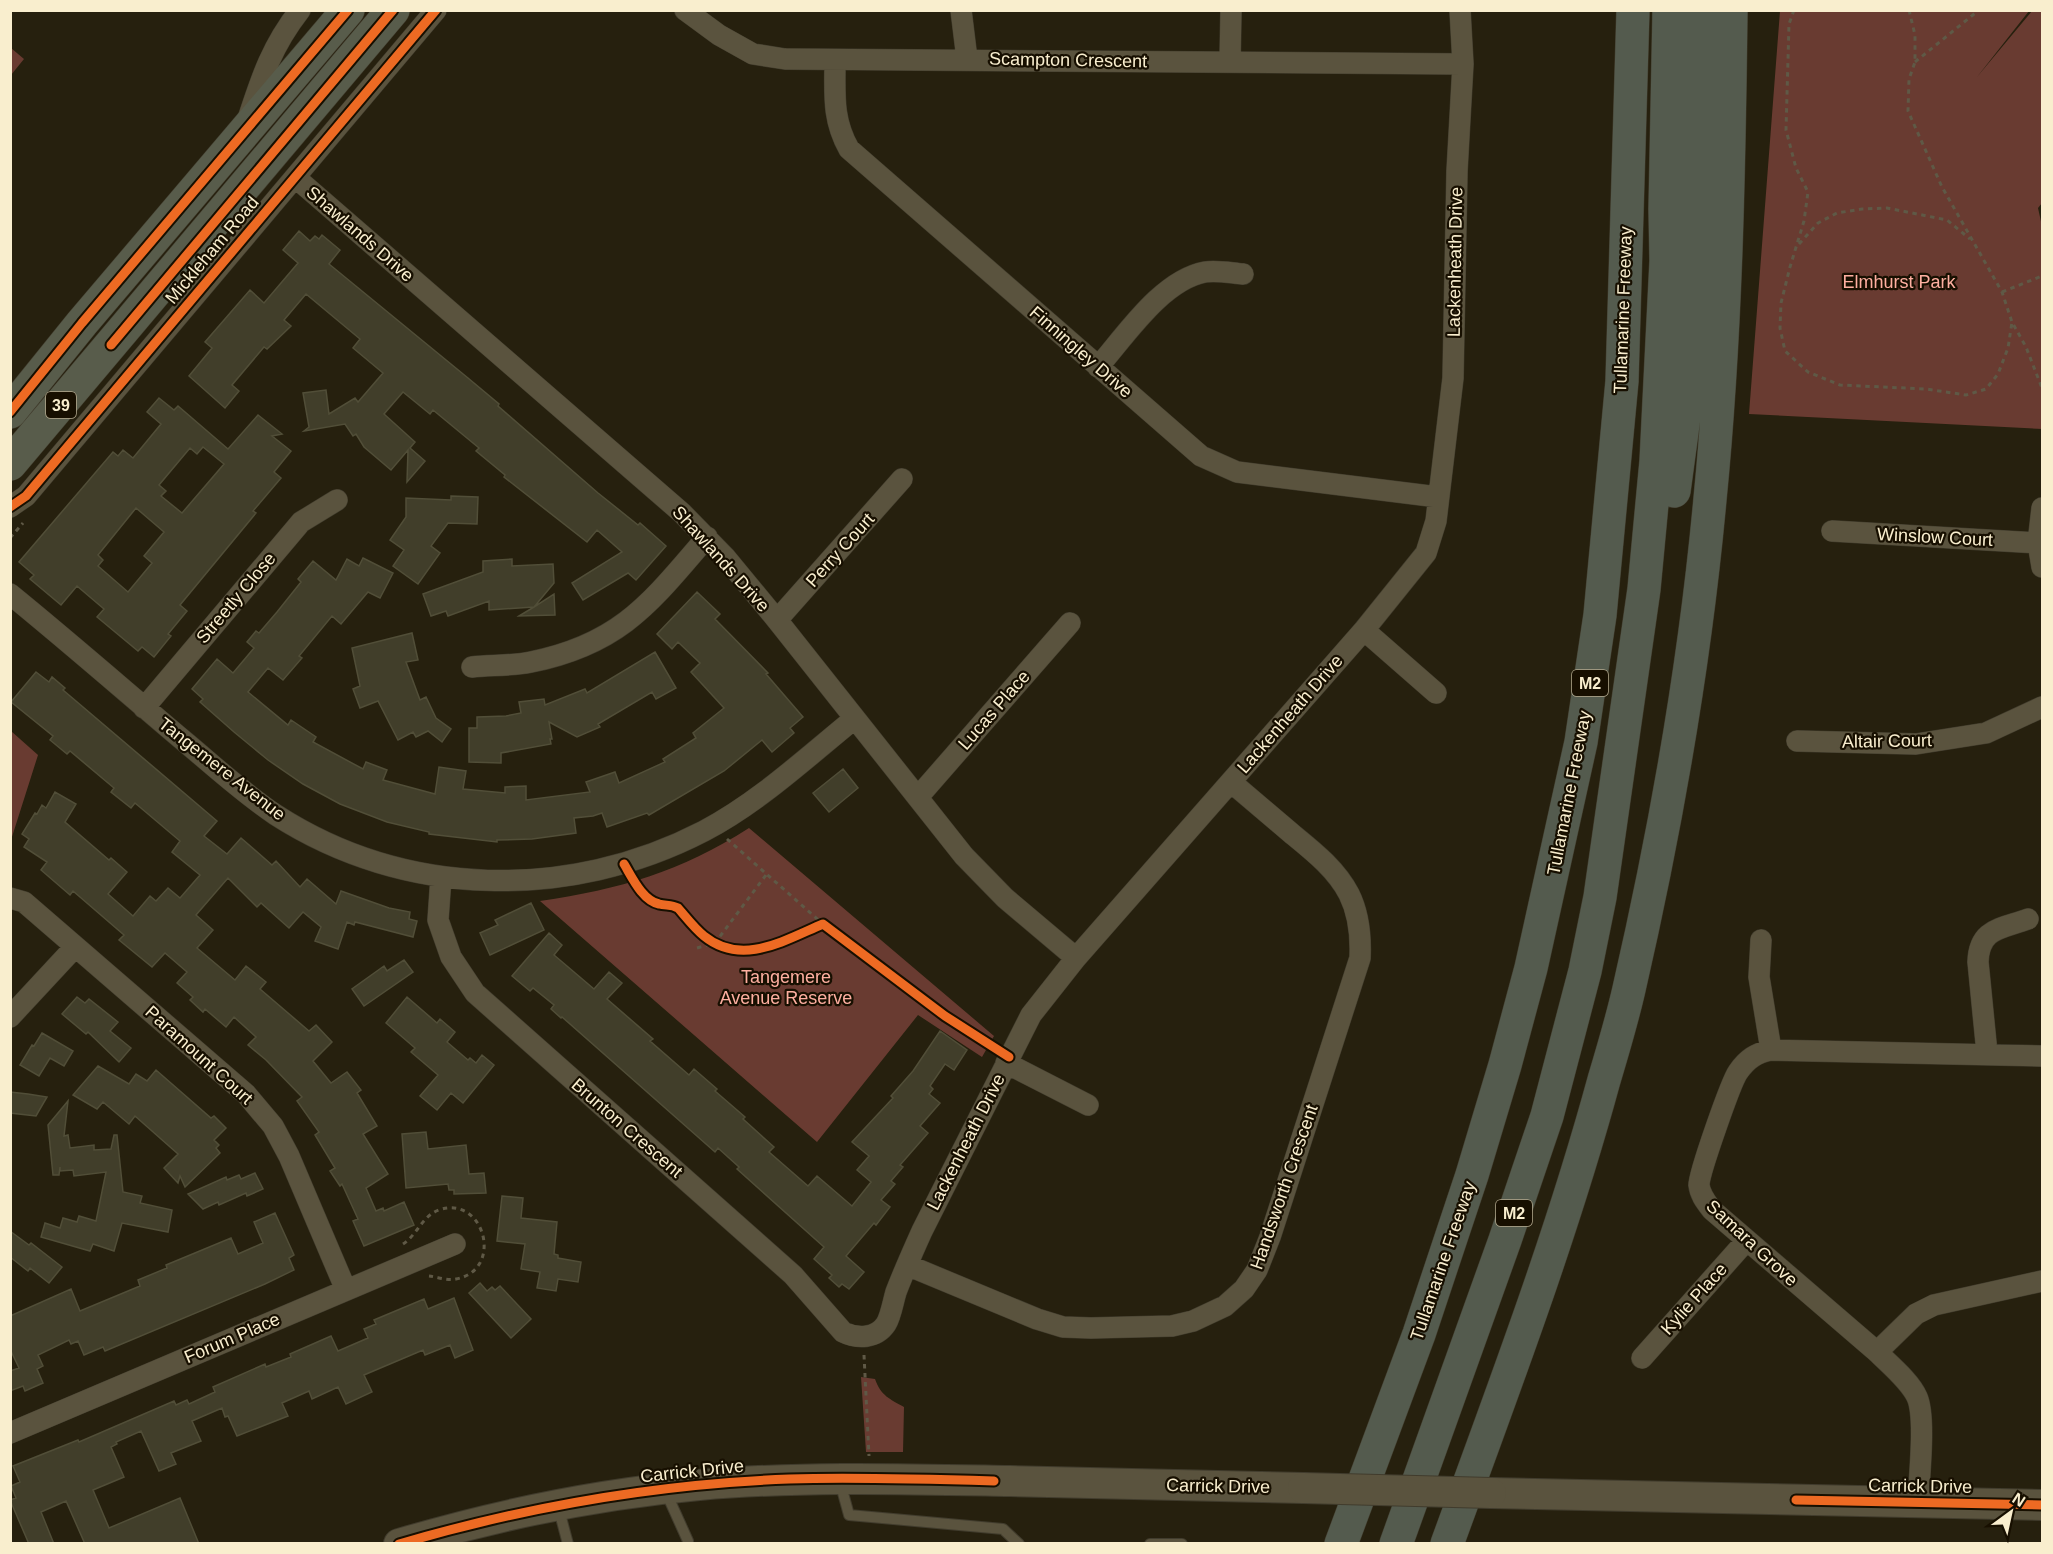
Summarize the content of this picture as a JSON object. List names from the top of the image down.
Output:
{
  "streets": {
    "highway": ["Tullamarine Freeway", "M2"],
    "main road": ["Mickleham Road", "39"],
    "street": [
      "Scampton Crescent",
      "Shawlands Drive",
      "Lackenheath Drive",
      "Finningley Drive",
      "Winslow Court",
      "Perry Court",
      "Streetly Close",
      "Lucas Place",
      "Altair Court",
      "Tangemere Avenue",
      "Paramount Court",
      "Brunton Crescent",
      "Handsworth Crescent",
      "Samara Grove",
      "Kylie Place",
      "Forum Place",
      "Carrick Drive"
    ]
  },
  "crossings": [
    ["Scampton Crescent", "Lackenheath Drive"],
    ["Scampton Crescent", "Finningley Drive"],
    ["Shawlands Drive", "Mickleham Road"],
    ["Shawlands Drive", "Lackenheath Drive"],
    ["Shawlands Drive", "Perry Court"],
    ["Shawlands Drive", "Lucas Place"],
    ["Shawlands Drive", "Tangemere Avenue"],
    ["Lackenheath Drive", "Finningley Drive"],
    ["Lackenheath Drive", "Brunton Crescent"],
    ["Lackenheath Drive", "Handsworth Crescent"],
    ["Streetly Close", "Tangemere Avenue"],
    ["Tangemere Avenue", "Brunton Crescent"],
    ["Paramount Court", "Forum Place"],
    ["Samara Grove", "Kylie Place"],
    ["Samara Grove", "Carrick Drive"]
  ],
  "parks": ["Elmhurst Park", "Tangemere Avenue Reserve"],
  "north": "top right"
}
